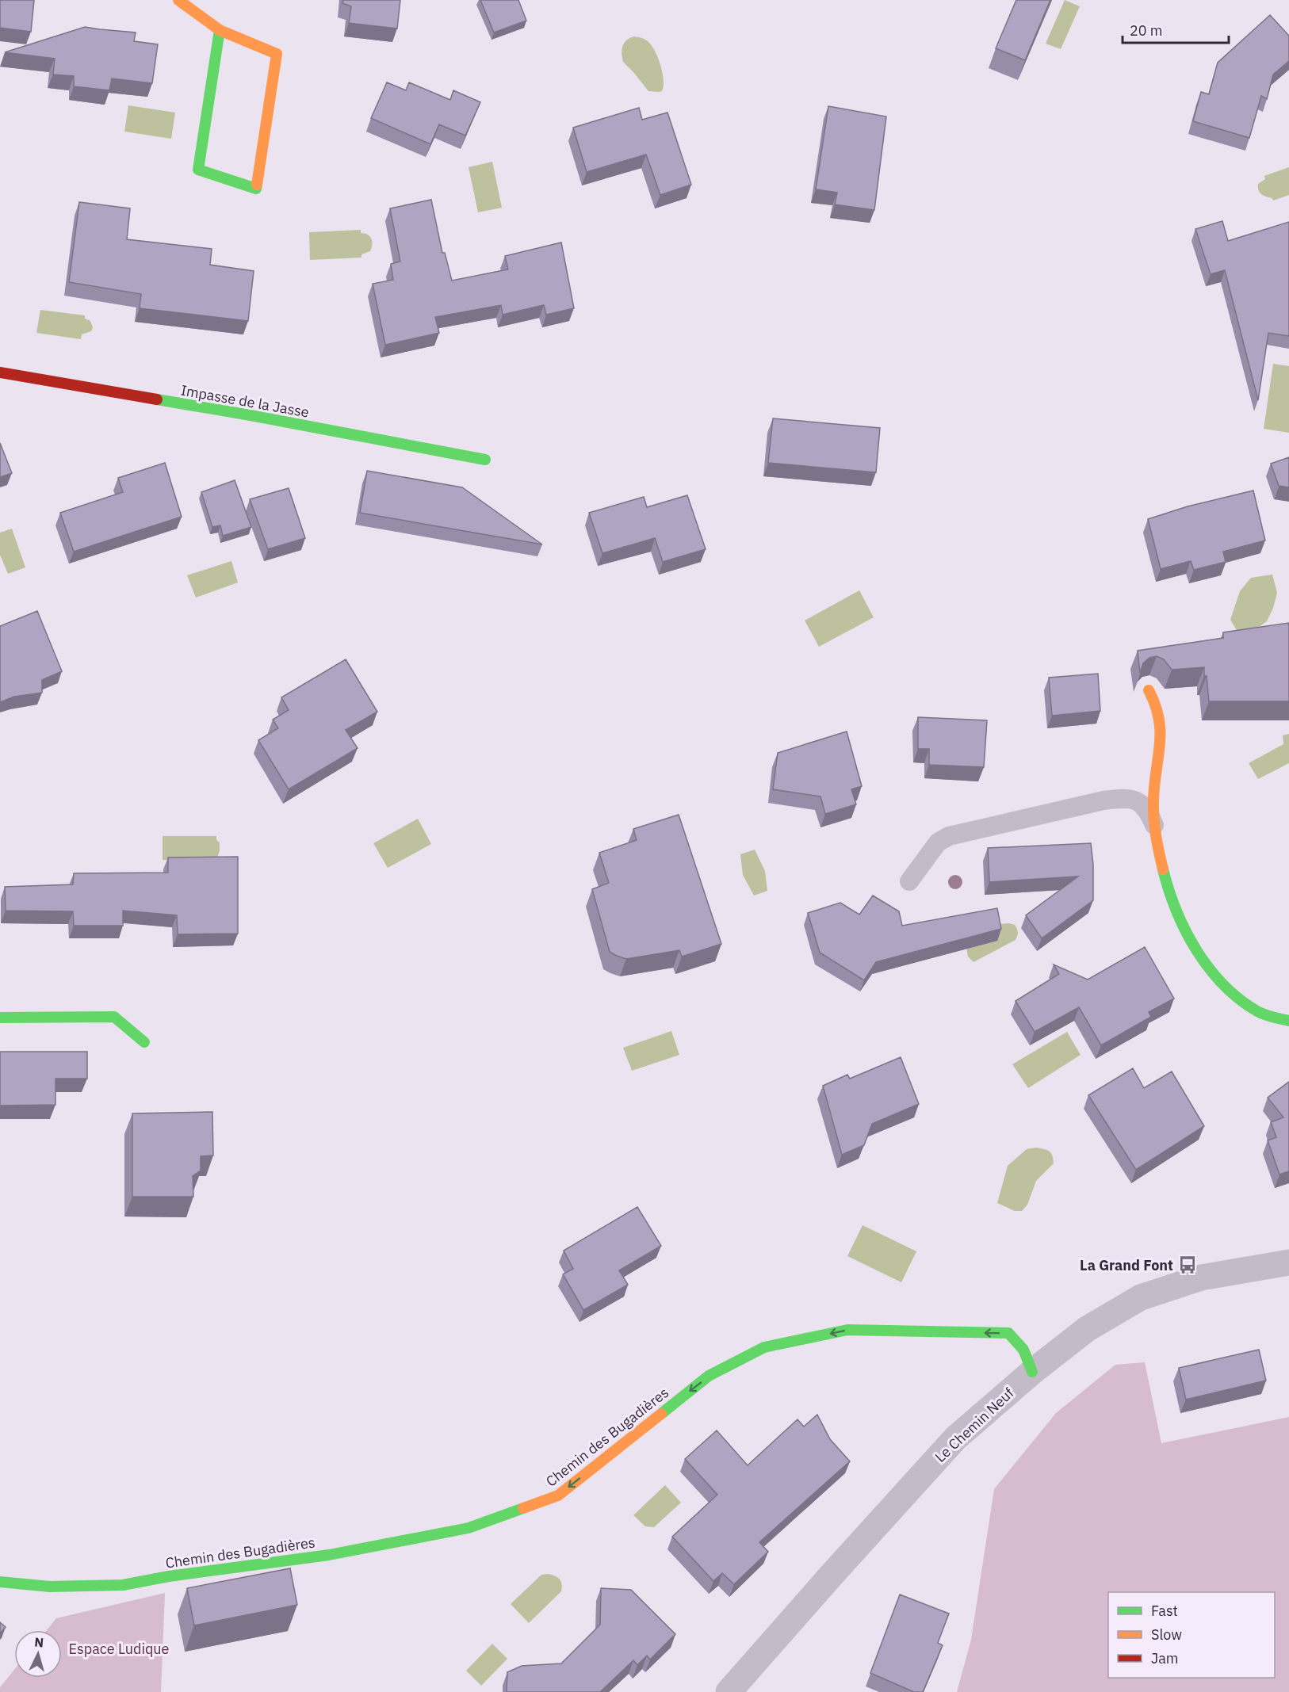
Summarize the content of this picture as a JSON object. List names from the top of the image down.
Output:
{
  "streets": {
    "street": ["Impasse de la Jasse", "Le Chemin Neuf", "Chemin des Bugadières"]
  },
  "crossings": [
    ["Le Chemin Neuf", "Chemin des Bugadières"]
  ],
  "one_way": ["Chemin des Bugadières"],
  "parks": ["Espace Ludique"],
  "places": {
    "bus stop": ["La Grand Font"]
  },
  "legend": ["Fast", "Slow", "Jam"],
  "scale_bar": "20 m",
  "north": "top"
}
